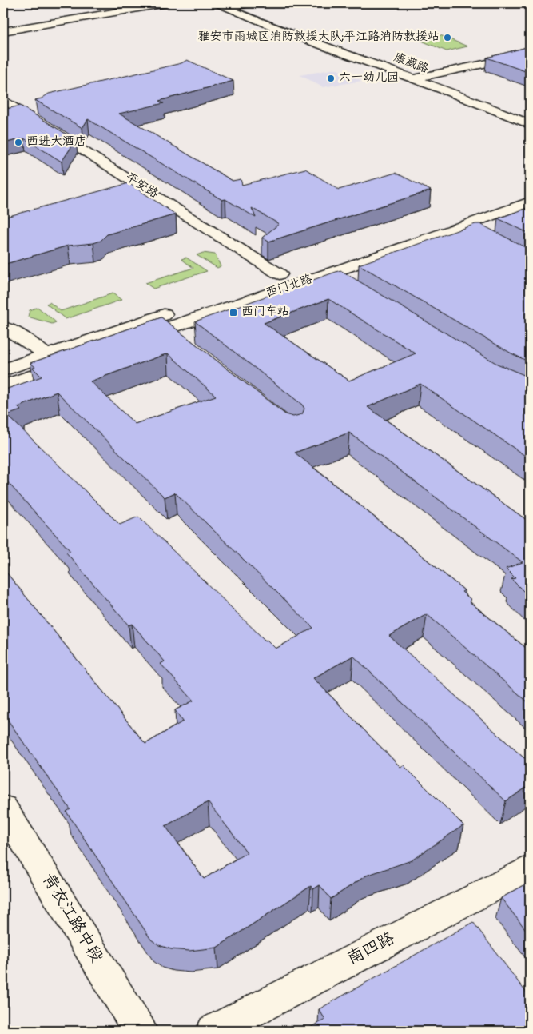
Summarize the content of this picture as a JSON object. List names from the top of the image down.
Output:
{
  "streets": {
    "main road": [
      "康藏路",
      "平安路",
      "西门北路",
      "青衣江路中段",
      "南四路"
    ]
  },
  "crossings": [
    ["平安路", "西门北路"]
  ],
  "places": {
    "other": ["雅安市雨城区消防救援大队;平江路消防救援站", "六一幼儿园", "西进大酒店"],
    "transit": ["西门车站"]
  }
}
